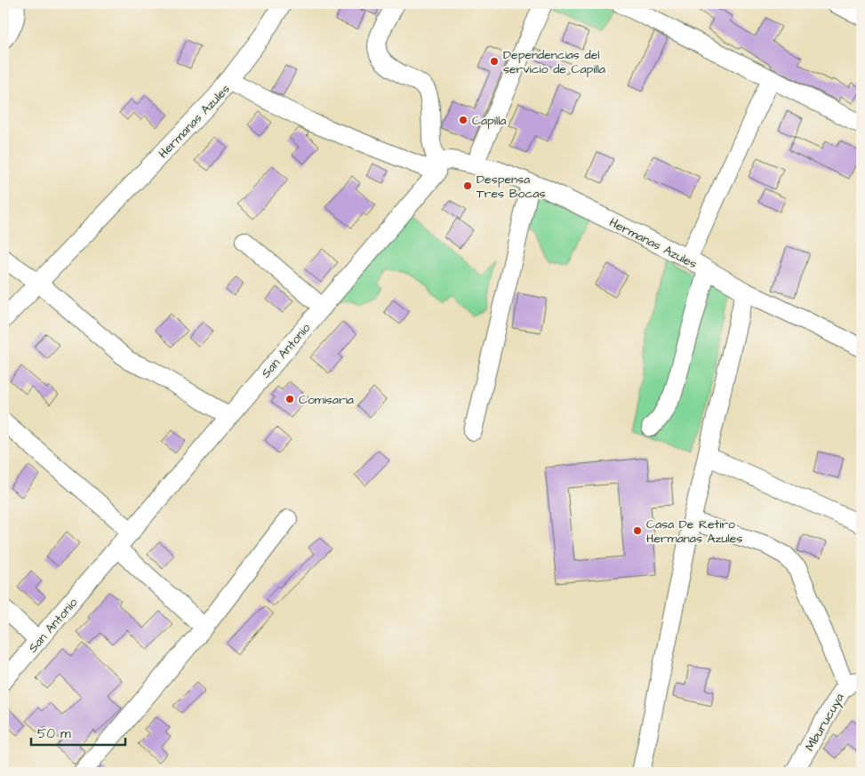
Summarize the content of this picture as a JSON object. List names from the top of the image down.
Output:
{
  "streets": {
    "street": ["Hermanas Azules", "San Antonio", "Mburucuya"]
  },
  "crossings": [
    ["Hermanas Azules", "San Antonio"]
  ],
  "places": [
    "Dependencias del servicio de Capilla",
    "Capilla",
    "Despensa Tres Bocas",
    "Comisaria",
    "Casa De Retiro Hermanas Azules"
  ],
  "scale_bar": "50 m"
}
